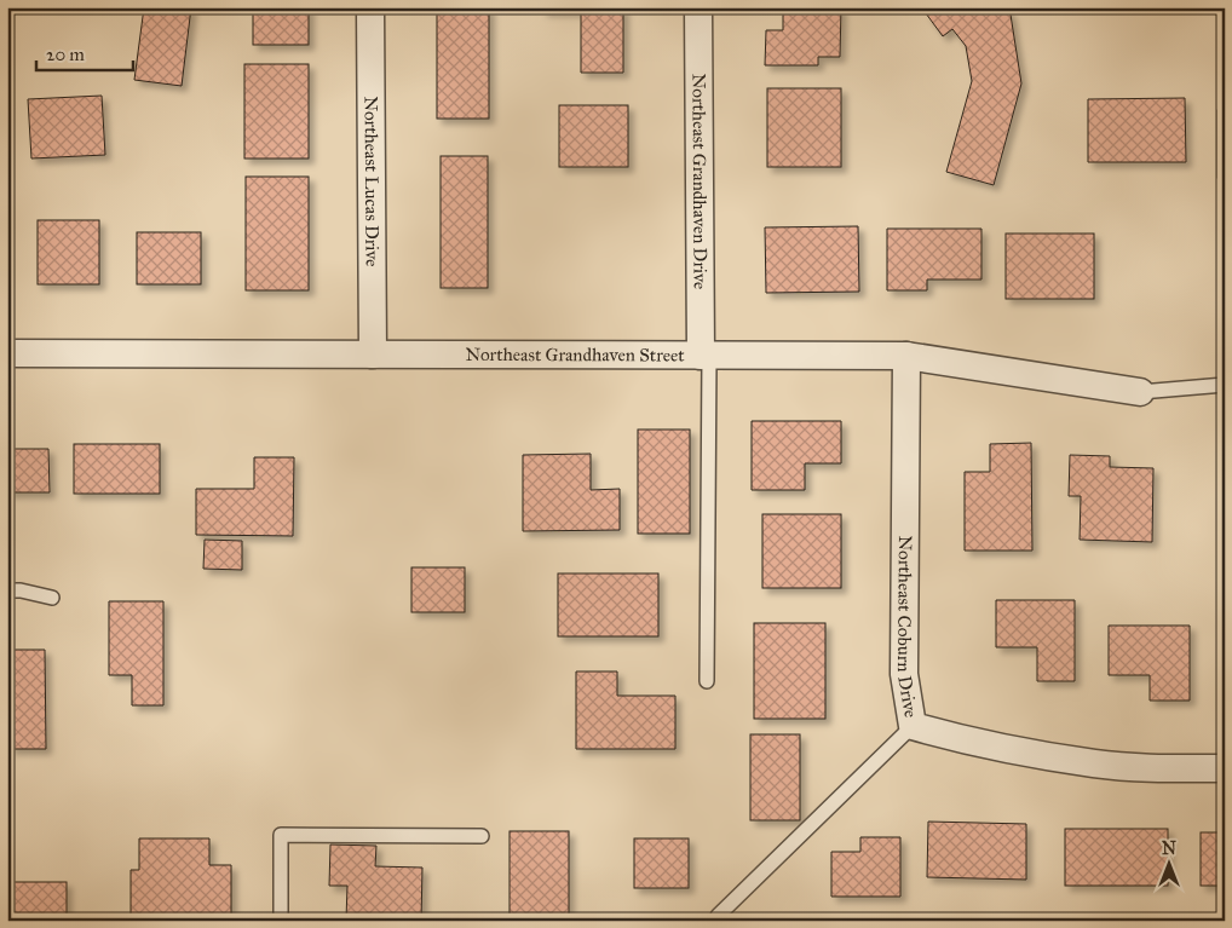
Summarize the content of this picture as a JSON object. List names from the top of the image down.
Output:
{
  "streets": {
    "street": [
      "Northeast Lucas Drive",
      "Northeast Grandhaven Drive",
      "Northeast Grandhaven Street",
      "Northeast Coburn Drive"
    ]
  },
  "crossings": [
    ["Northeast Lucas Drive", "Northeast Grandhaven Street"],
    ["Northeast Grandhaven Drive", "Northeast Grandhaven Street"],
    ["Northeast Grandhaven Street", "Northeast Coburn Drive"]
  ],
  "scale_bar": "20 m",
  "north": "top"
}
